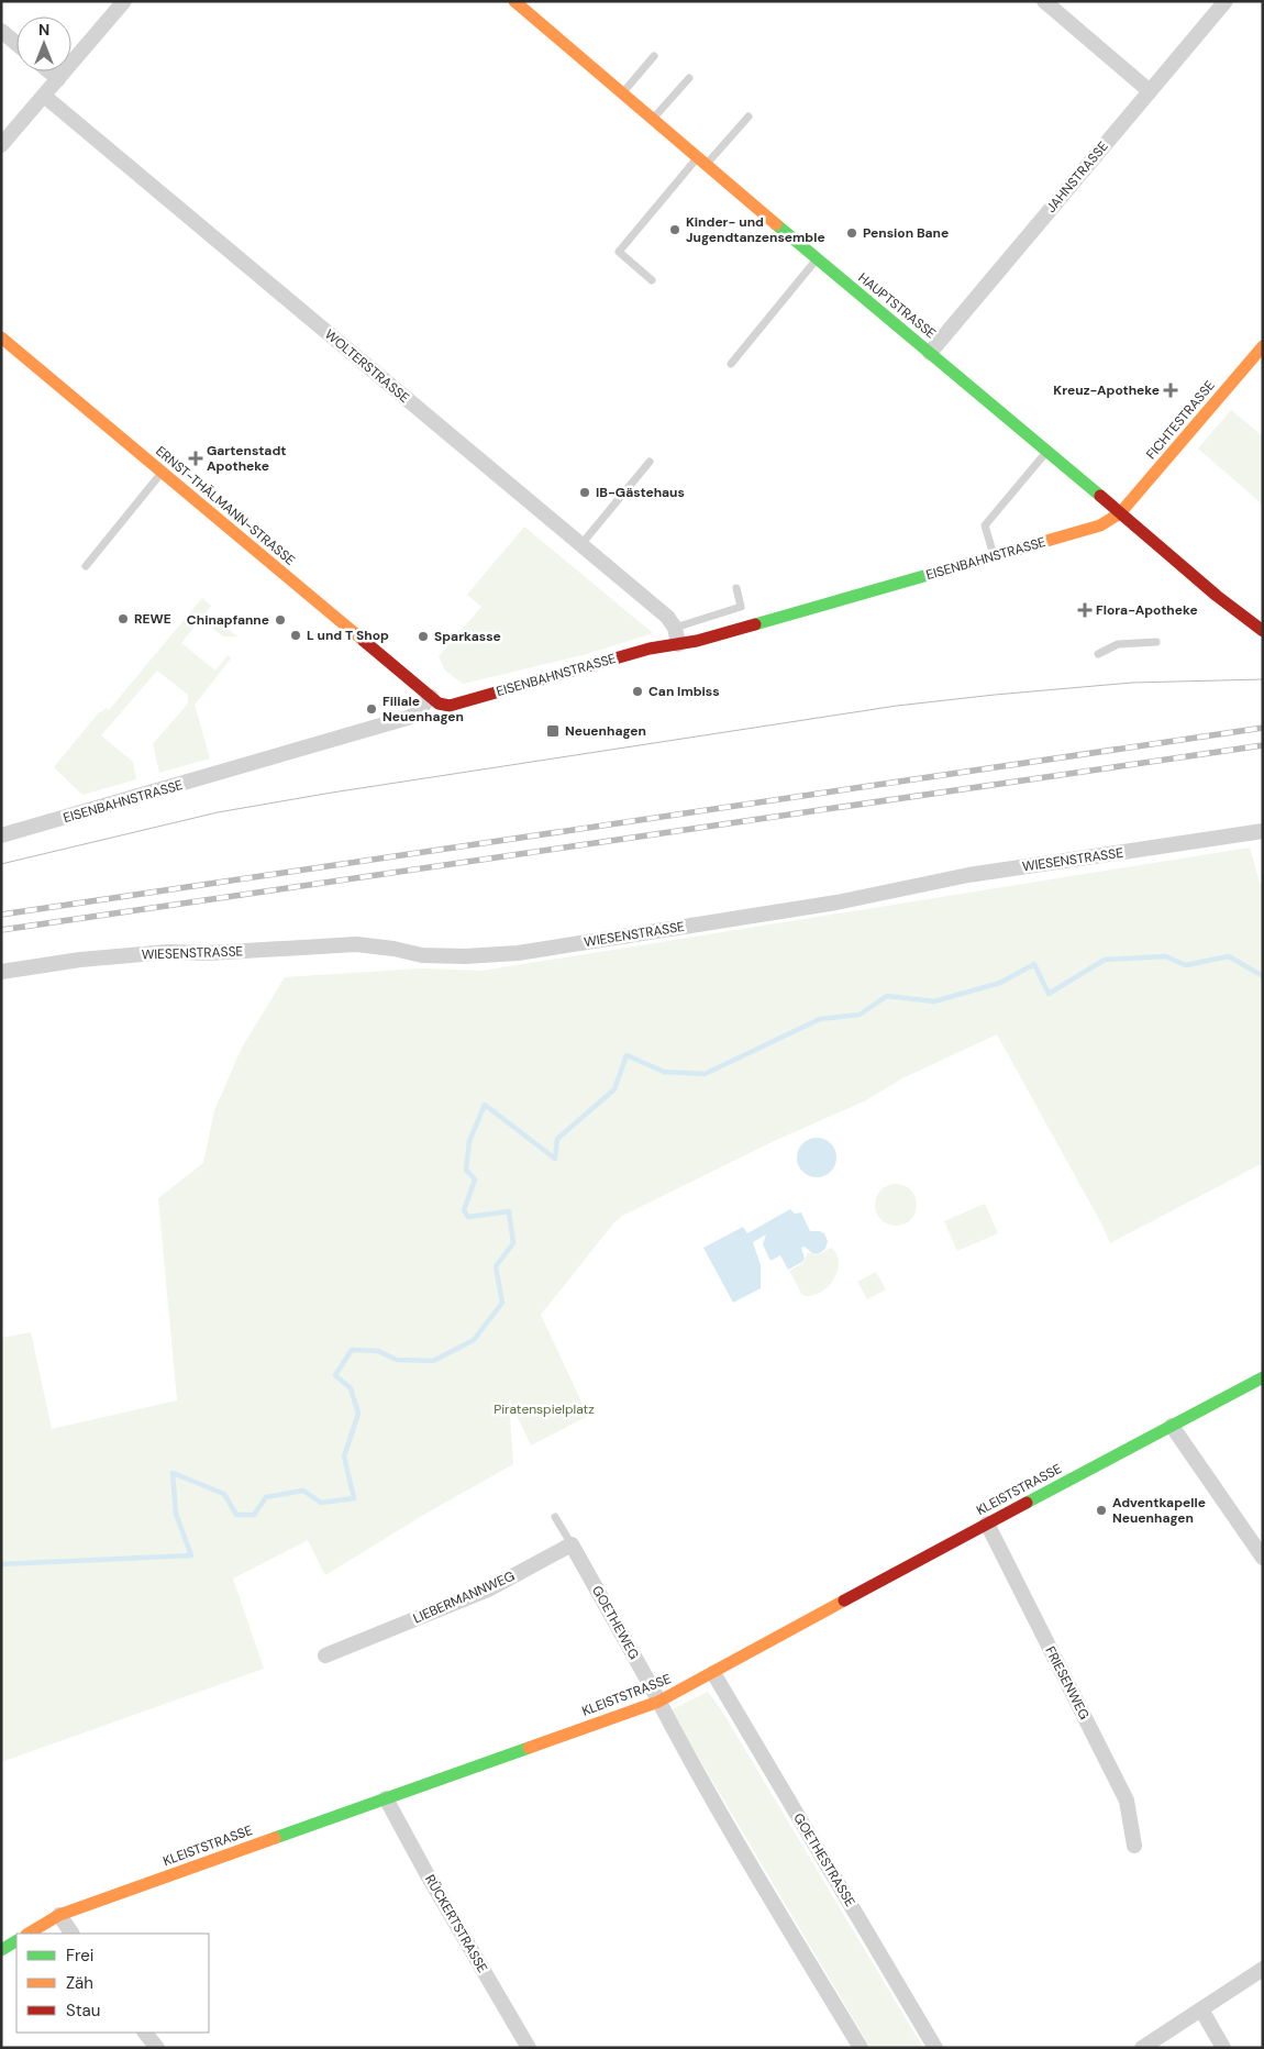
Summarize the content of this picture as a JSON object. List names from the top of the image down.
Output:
{
  "streets": {
    "street": [
      "JAHNSTRASSE",
      "HAUPTSTRASSE",
      "WOLTERSTRASSE",
      "FICHTESTRASSE",
      "ERNST-THÄLMANN-STRASSE",
      "EISENBAHNSTRASSE",
      "WIESENSTRASSE",
      "KLEISTSTRASSE",
      "LIEBERMANNWEG",
      "GOETHEWEG",
      "FRIESENWEG",
      "GOETHESTRASSE",
      "RÜCKERTSTRASSE"
    ]
  },
  "crossings": [
    ["JAHNSTRASSE", "HAUPTSTRASSE"],
    ["HAUPTSTRASSE", "FICHTESTRASSE"],
    ["HAUPTSTRASSE", "EISENBAHNSTRASSE"],
    ["WOLTERSTRASSE", "EISENBAHNSTRASSE"],
    ["FICHTESTRASSE", "EISENBAHNSTRASSE"],
    ["ERNST-THÄLMANN-STRASSE", "EISENBAHNSTRASSE"],
    ["KLEISTSTRASSE", "GOETHEWEG"],
    ["KLEISTSTRASSE", "FRIESENWEG"],
    ["KLEISTSTRASSE", "GOETHESTRASSE"],
    ["KLEISTSTRASSE", "RÜCKERTSTRASSE"],
    ["LIEBERMANNWEG", "GOETHEWEG"]
  ],
  "parks": ["Piratenspielplatz"],
  "places": {
    "other": [
      "Kinder- und Jugendtanzensemble",
      "Pension Bane",
      "IB-Gästehaus",
      "REWE",
      "Chinapfanne",
      "L und T Shop",
      "Sparkasse",
      "Can Imbiss",
      "Filiale Neuenhagen",
      "Adventkapelle Neuenhagen"
    ],
    "health": ["Kreuz-Apotheke", "Gartenstadt Apotheke", "Flora-Apotheke"],
    "transit": ["Neuenhagen"]
  },
  "legend": ["Frei", "Zäh", "Stau"],
  "north": "top"
}
